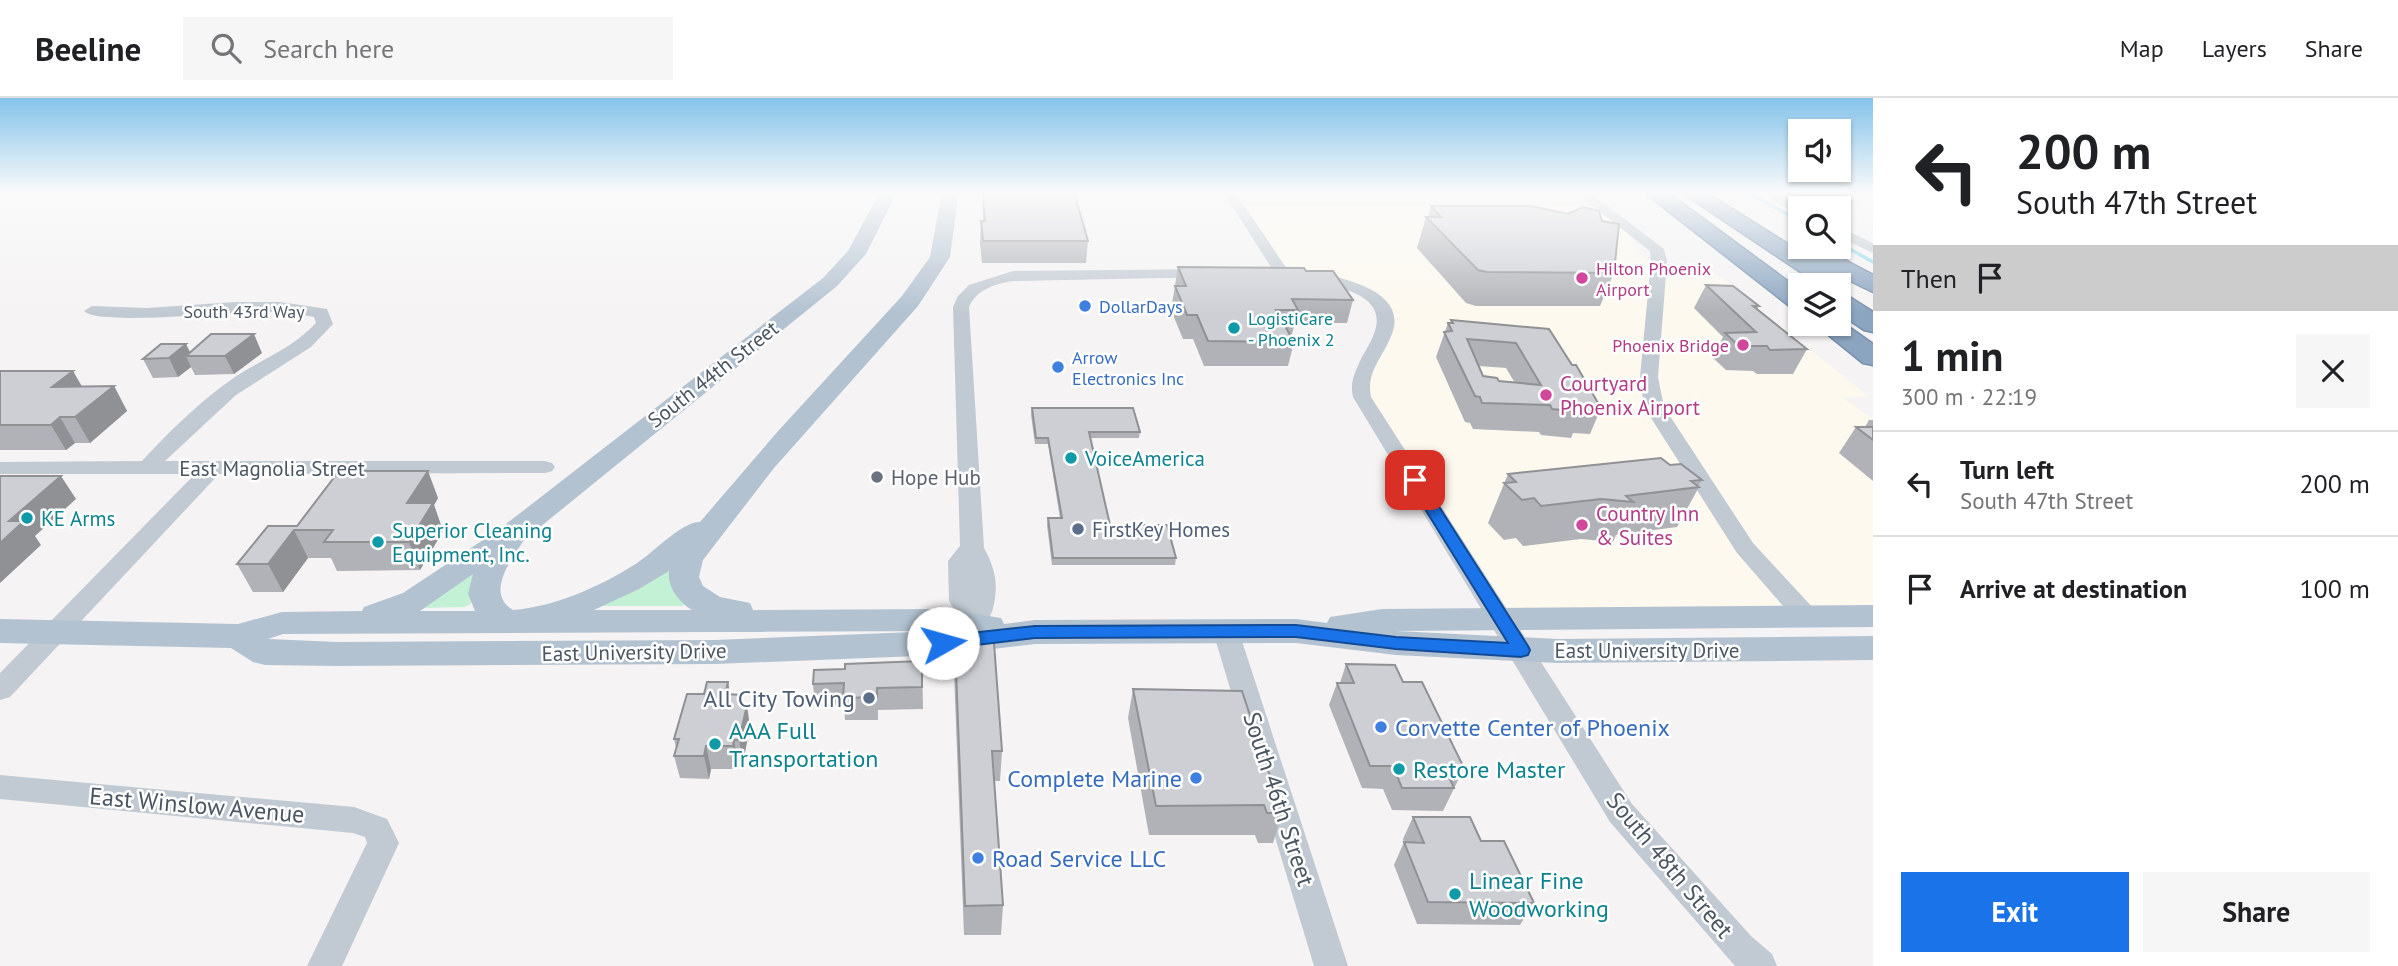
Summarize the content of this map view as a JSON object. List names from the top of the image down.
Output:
{
  "streets": {
    "main road": ["South 44th Street", "East University Drive"],
    "street": [
      "South 43rd Way",
      "East Magnolia Street",
      "South 46th Street",
      "East Winslow Avenue",
      "South 48th Street"
    ]
  },
  "crossings": [
    ["South 43rd Way", "East Magnolia Street"],
    ["East University Drive", "South 46th Street"],
    ["East University Drive", "South 48th Street"]
  ],
  "places": [
    "Hilton Phoenix Airport",
    "DollarDays",
    "LogistiCare - Phoenix 2",
    "Phoenix Bridge",
    "Arrow Electronics Inc",
    "Courtyard Phoenix Airport",
    "VoiceAmerica",
    "Hope Hub",
    "KE Arms",
    "Country Inn & Suites",
    "FirstKey Homes",
    "Superior Cleaning Equipment, Inc.",
    "All City Towing",
    "Corvette Center of Phoenix",
    "AAA Full Transportation",
    "Restore Master",
    "Complete Marine",
    "Road Service LLC",
    "Linear Fine Woodworking"
  ],
  "page": {
    "header": "Beeline",
    "search": "Search here",
    "nav": ["Map", "Layers", "Share"],
    "turn": ["200 m", "South 47th Street"],
    "then": "Then",
    "heading": ["1 min", "300 m · 22:19"],
    "list": [
      {
        "name": "Turn left",
        "note": "South 47th Street",
        "value": "200 m"
      },
      {
        "name": "Arrive at destination",
        "value": "100 m"
      }
    ],
    "buttons": ["Exit", "Share"]
  }
}
